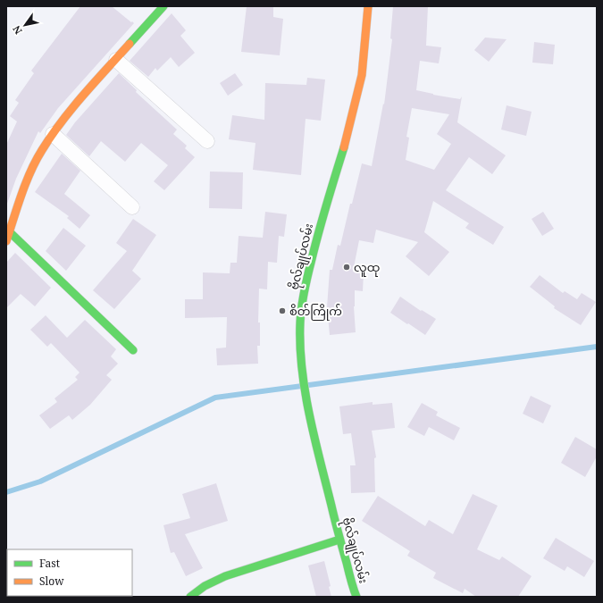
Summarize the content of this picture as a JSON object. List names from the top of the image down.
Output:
{
  "streets": {
    "street": ["ဗိုလ်‌ချုပ်‌လမ်း"]
  },
  "places": ["လူထု", "စိတ်ကြိုက်"],
  "legend": ["Fast", "Slow"],
  "north": "bottom left"
}
